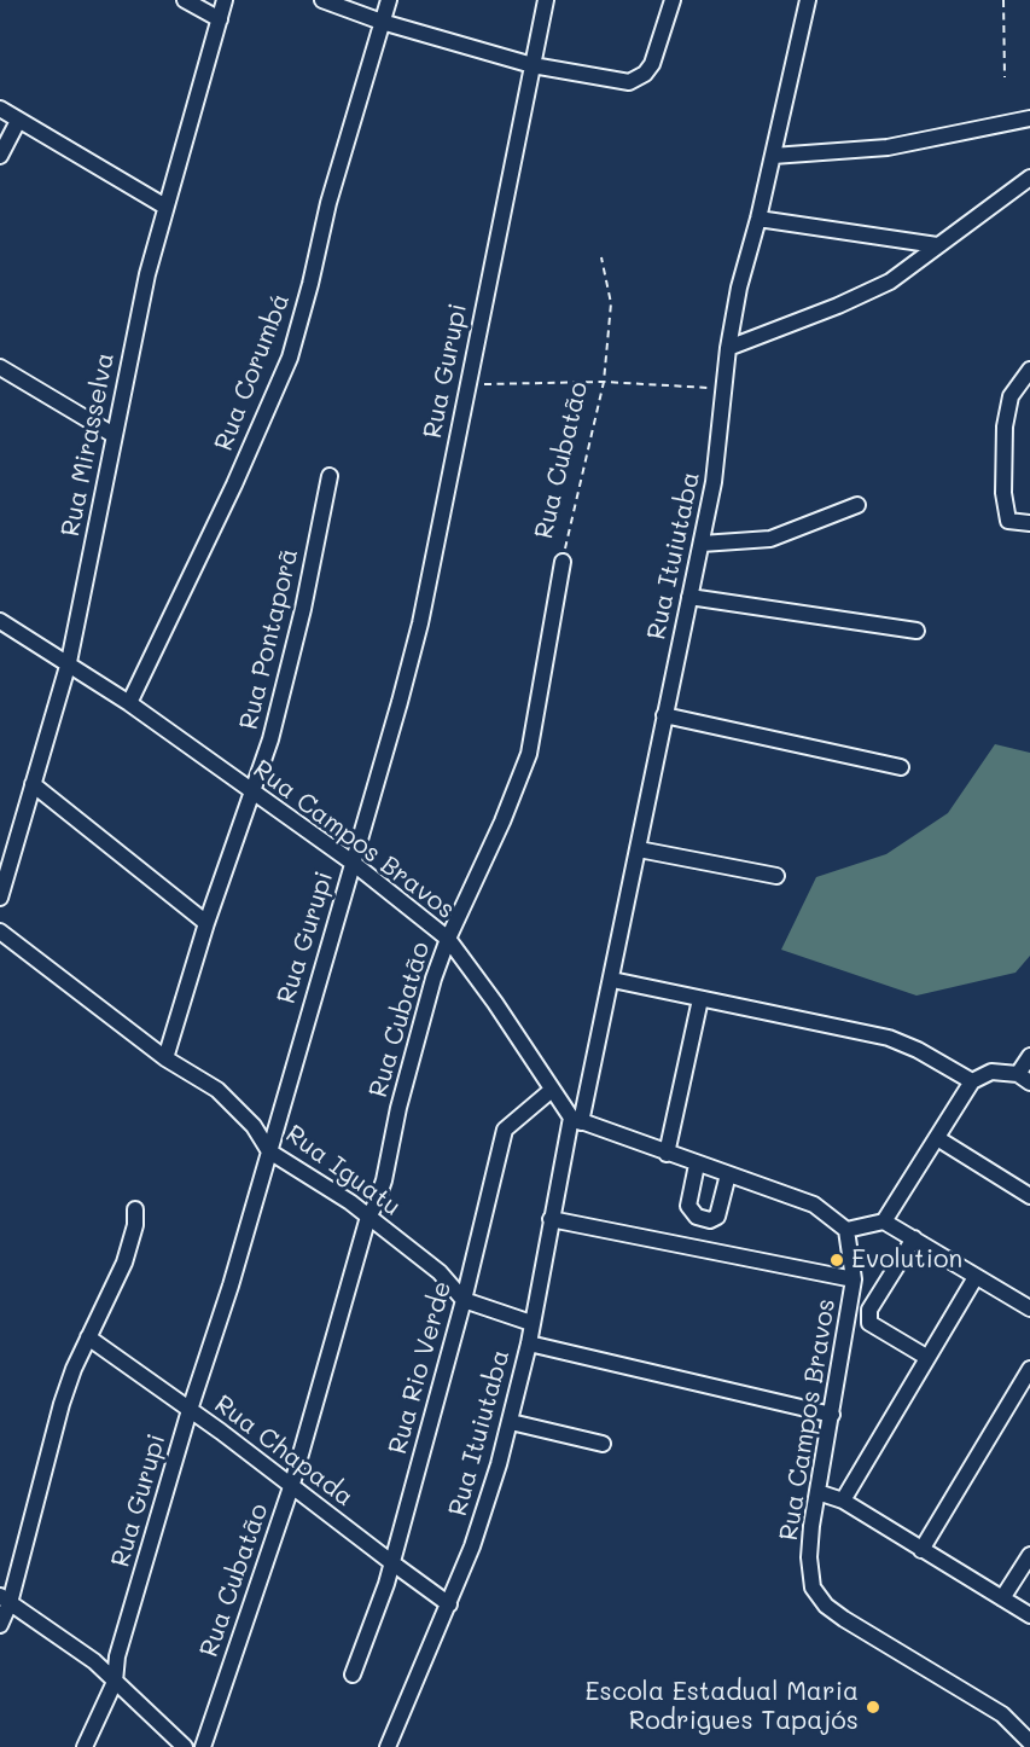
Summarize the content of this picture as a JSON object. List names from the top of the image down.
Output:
{
  "streets": {
    "street": [
      "Rua Gurupi",
      "Rua Corumbá",
      "Rua Mirasselva",
      "Rua Cubatão",
      "Rua Ituiutaba",
      "Rua Pontaporã",
      "Rua Campos Bravos",
      "Rua Iguatu",
      "Rua Rio Verde",
      "Rua Chapada"
    ]
  },
  "crossings": [
    ["Rua Gurupi", "Rua Campos Bravos"],
    ["Rua Gurupi", "Rua Iguatu"],
    ["Rua Gurupi", "Rua Chapada"],
    ["Rua Corumbá", "Rua Campos Bravos"],
    ["Rua Mirasselva", "Rua Campos Bravos"],
    ["Rua Cubatão", "Rua Campos Bravos"],
    ["Rua Cubatão", "Rua Iguatu"],
    ["Rua Cubatão", "Rua Chapada"],
    ["Rua Ituiutaba", "Rua Campos Bravos"],
    ["Rua Ituiutaba", "Rua Chapada"],
    ["Rua Pontaporã", "Rua Campos Bravos"],
    ["Rua Pontaporã", "Rua Iguatu"],
    ["Rua Campos Bravos", "Rua Rio Verde"],
    ["Rua Iguatu", "Rua Rio Verde"],
    ["Rua Rio Verde", "Rua Chapada"]
  ],
  "places": ["Evolution", "Escola Estadual Maria Rodrigues Tapajós"]
}
